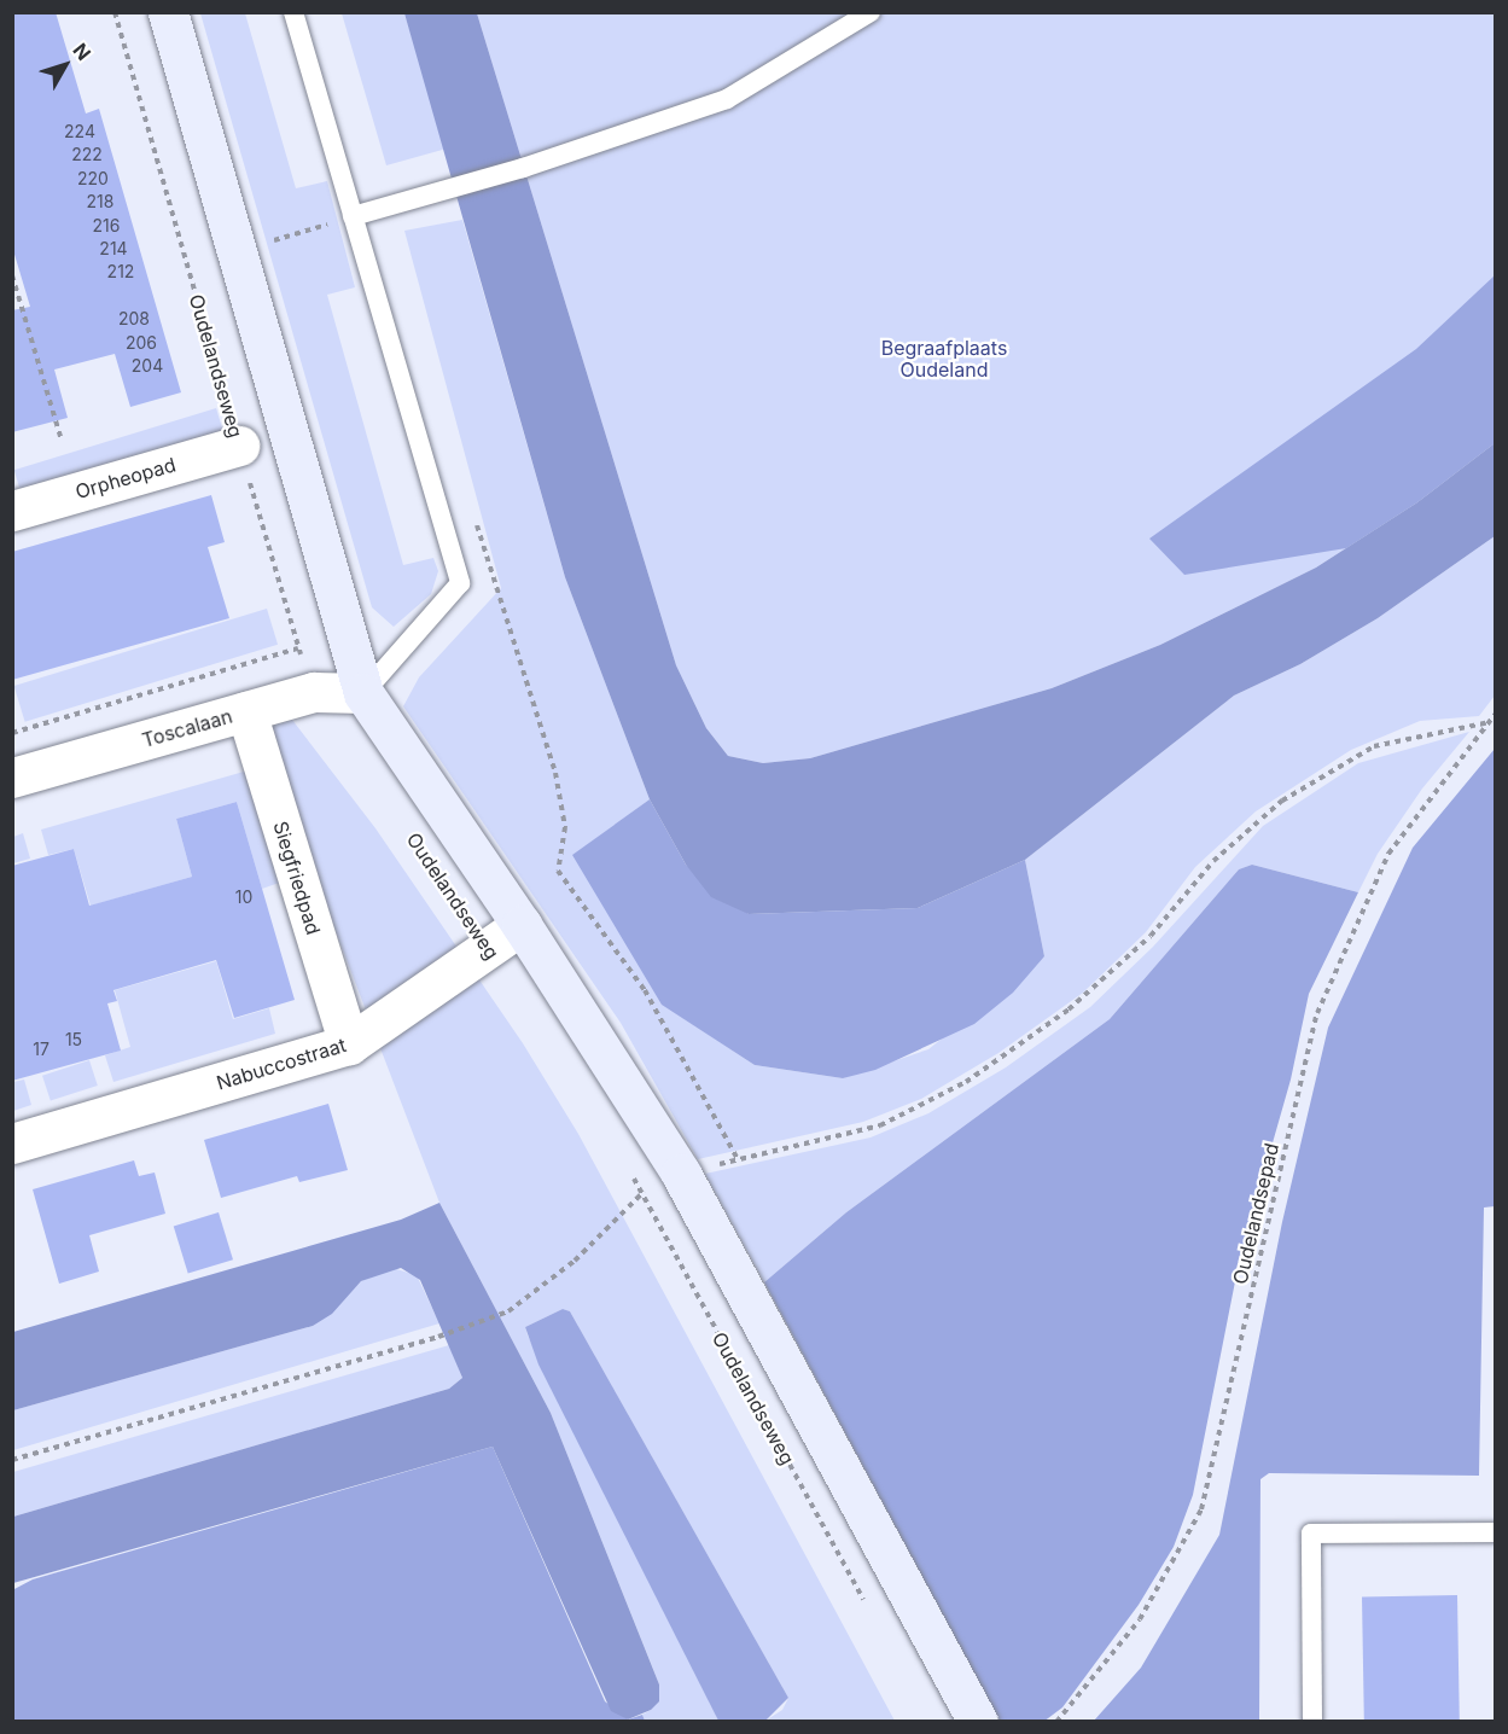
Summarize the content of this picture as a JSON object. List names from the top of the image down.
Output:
{
  "streets": {
    "street": [
      "Oudelandseweg",
      "Orpheopad",
      "Toscalaan",
      "Siegfriedpad",
      "Nabuccostraat"
    ],
    "path": ["Oudelandsepad"]
  },
  "crossings": [
    ["Oudelandseweg", "Orpheopad"],
    ["Oudelandseweg", "Toscalaan"],
    ["Oudelandseweg", "Nabuccostraat"],
    ["Toscalaan", "Siegfriedpad"],
    ["Siegfriedpad", "Nabuccostraat"]
  ],
  "parks": ["Begraafplaats Oudeland"],
  "house_numbers": [
    "224",
    "222",
    "220",
    "218",
    "216",
    "214",
    "212",
    "208",
    "206",
    "204",
    "10",
    "15",
    "17"
  ],
  "north": "top right"
}
